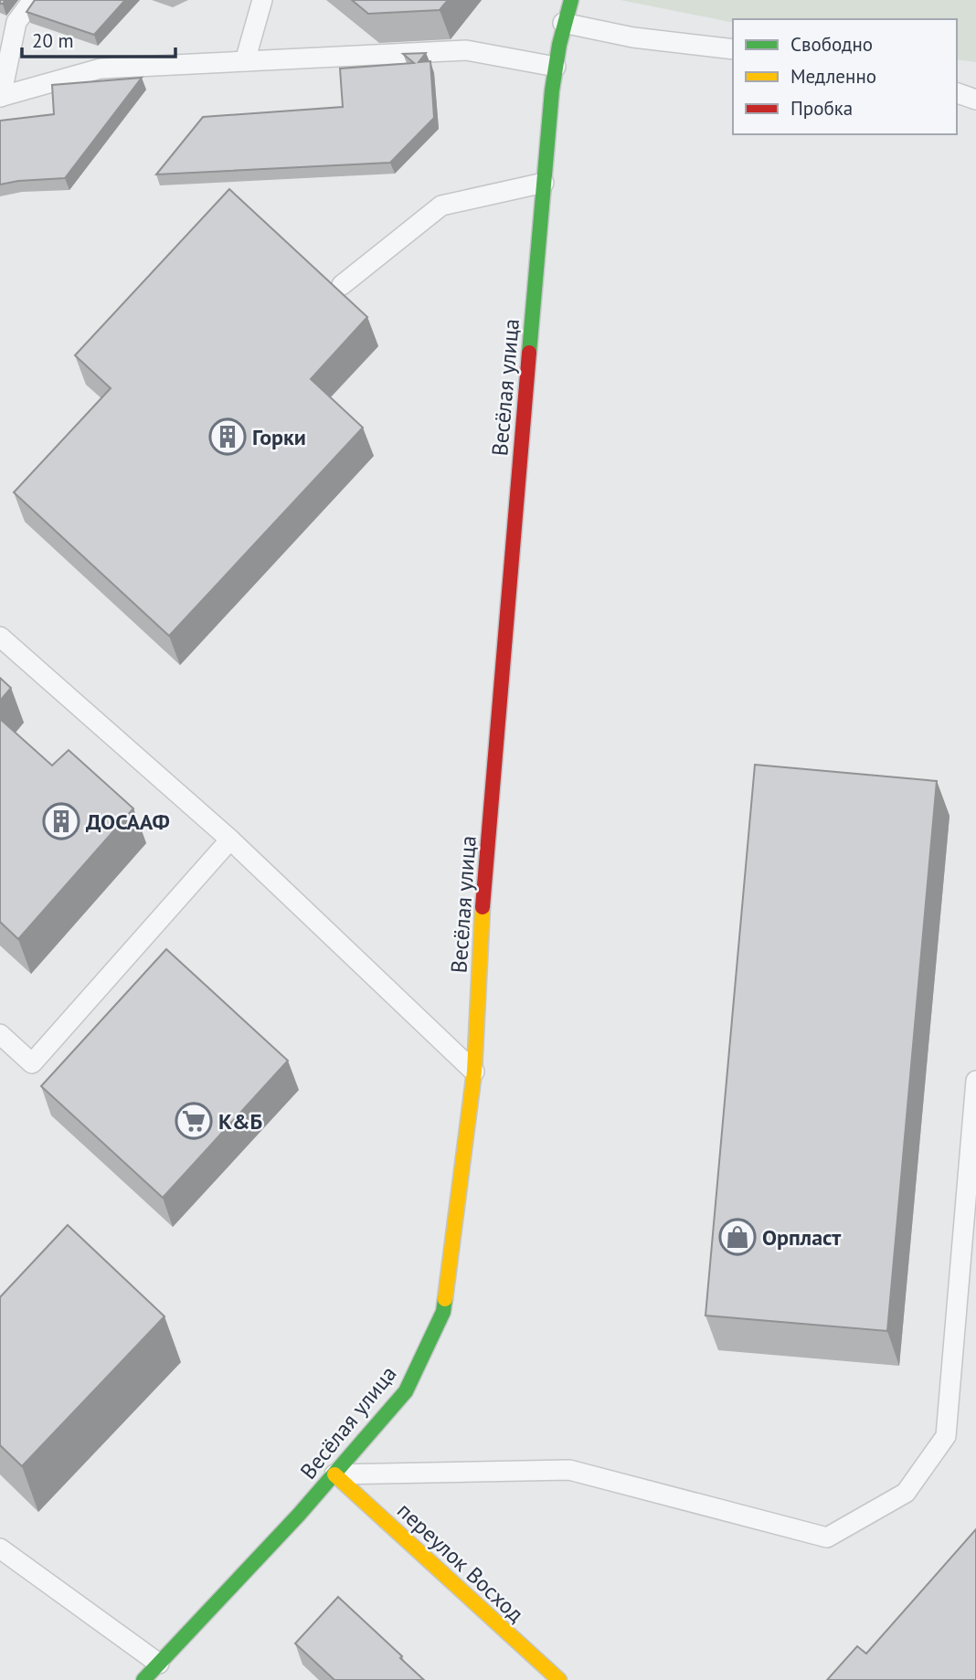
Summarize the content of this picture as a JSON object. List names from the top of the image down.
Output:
{
  "streets": {
    "street": ["Весёлая улица", "переулок Восход"]
  },
  "crossings": [
    ["Весёлая улица", "переулок Восход"]
  ],
  "places": {
    "building": ["Горки", "ДОСААФ"],
    "supermarket": ["К&Б"],
    "shop": ["Орпласт"]
  },
  "legend": ["Свободно", "Медленно", "Пробка"],
  "scale_bar": "20 m"
}
